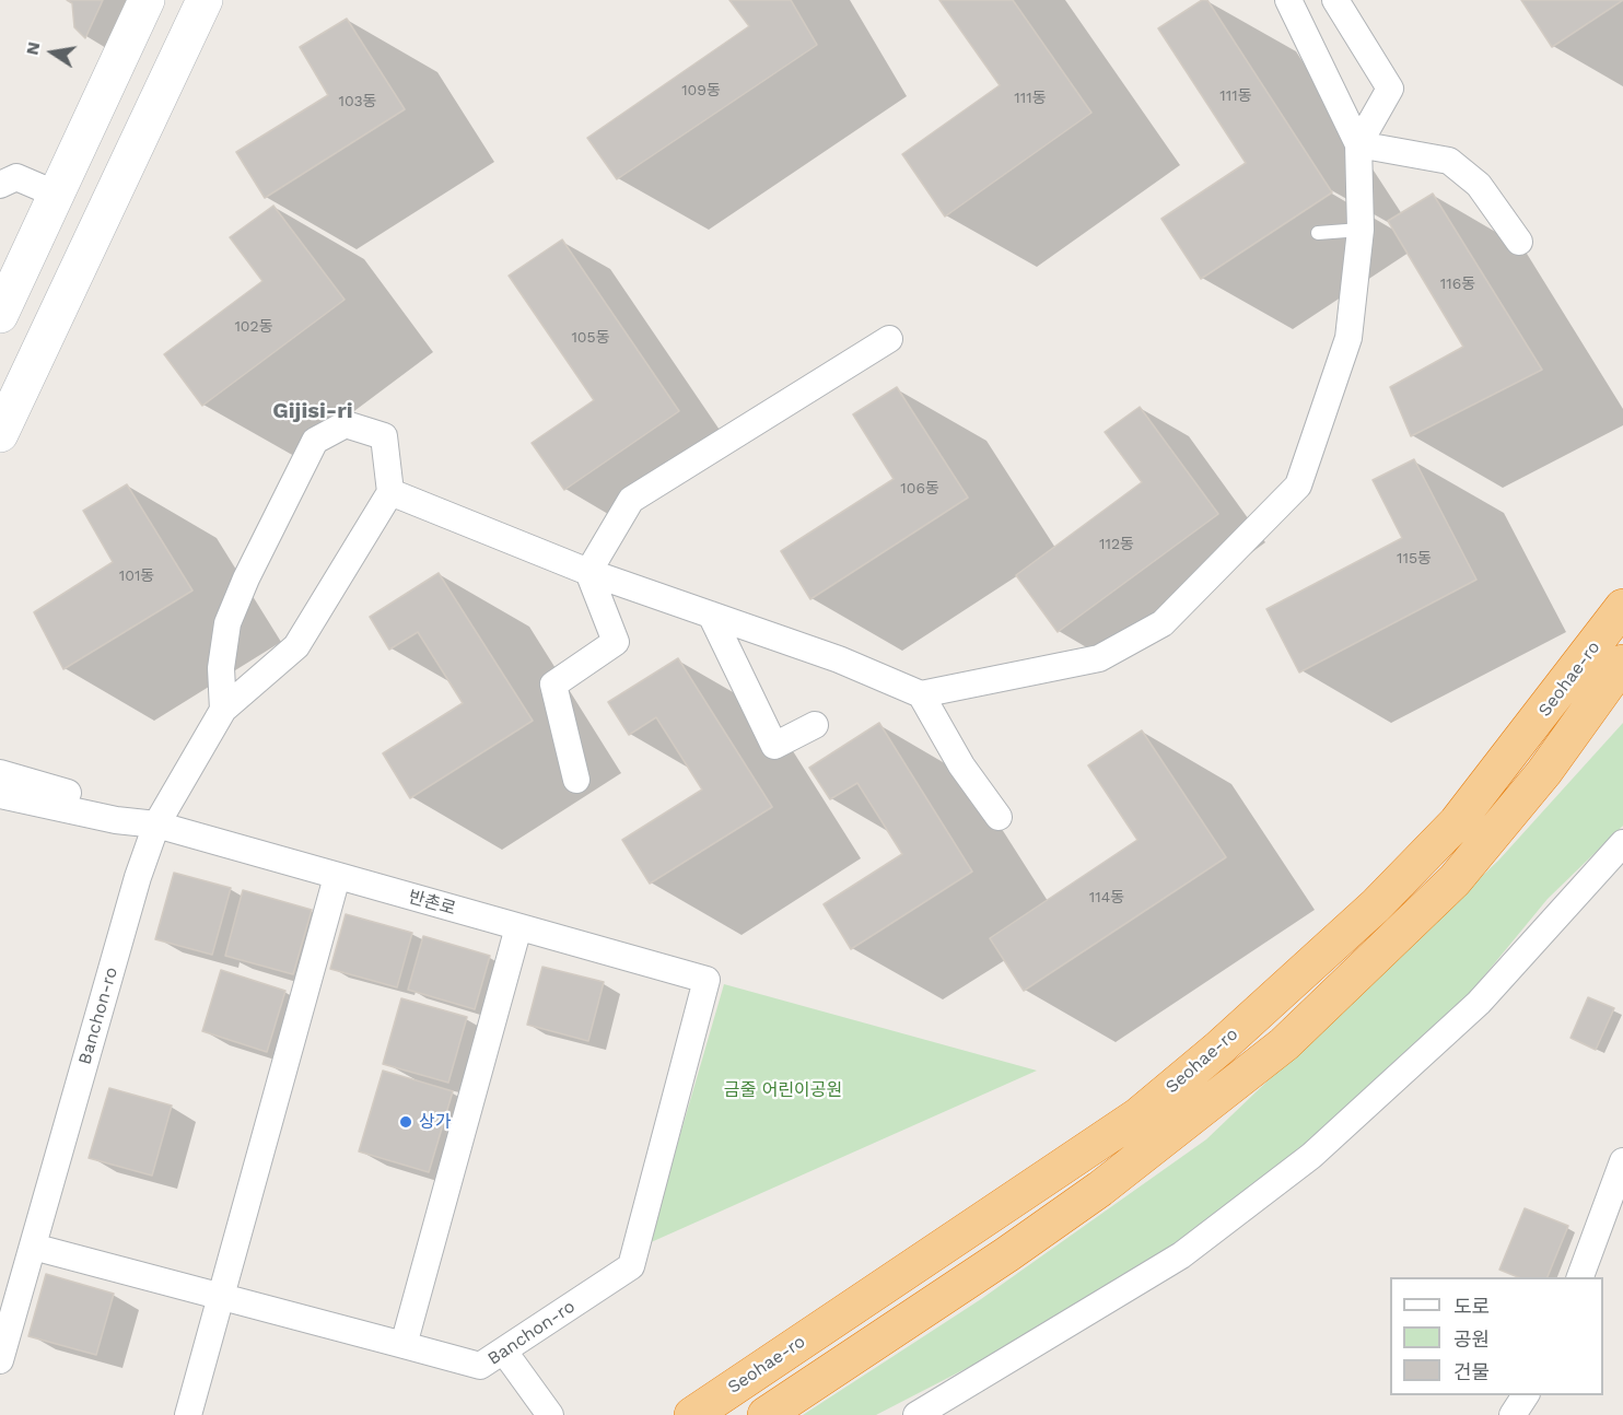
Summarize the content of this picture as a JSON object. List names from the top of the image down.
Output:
{
  "streets": {
    "highway": ["Seohae-ro"],
    "street": ["반촌로", "Banchon-ro"]
  },
  "crossings": [
    ["반촌로", "Banchon-ro"]
  ],
  "districts": ["Gijisi-ri"],
  "parks": ["금줄 어린이공원"],
  "places": ["상가"],
  "house_numbers": [
    "109동",
    "111동",
    "111동",
    "103동",
    "116동",
    "102동",
    "105동",
    "106동",
    "112동",
    "115동",
    "101동",
    "114동"
  ],
  "legend": ["도로", "공원", "건물"],
  "north": "left"
}
